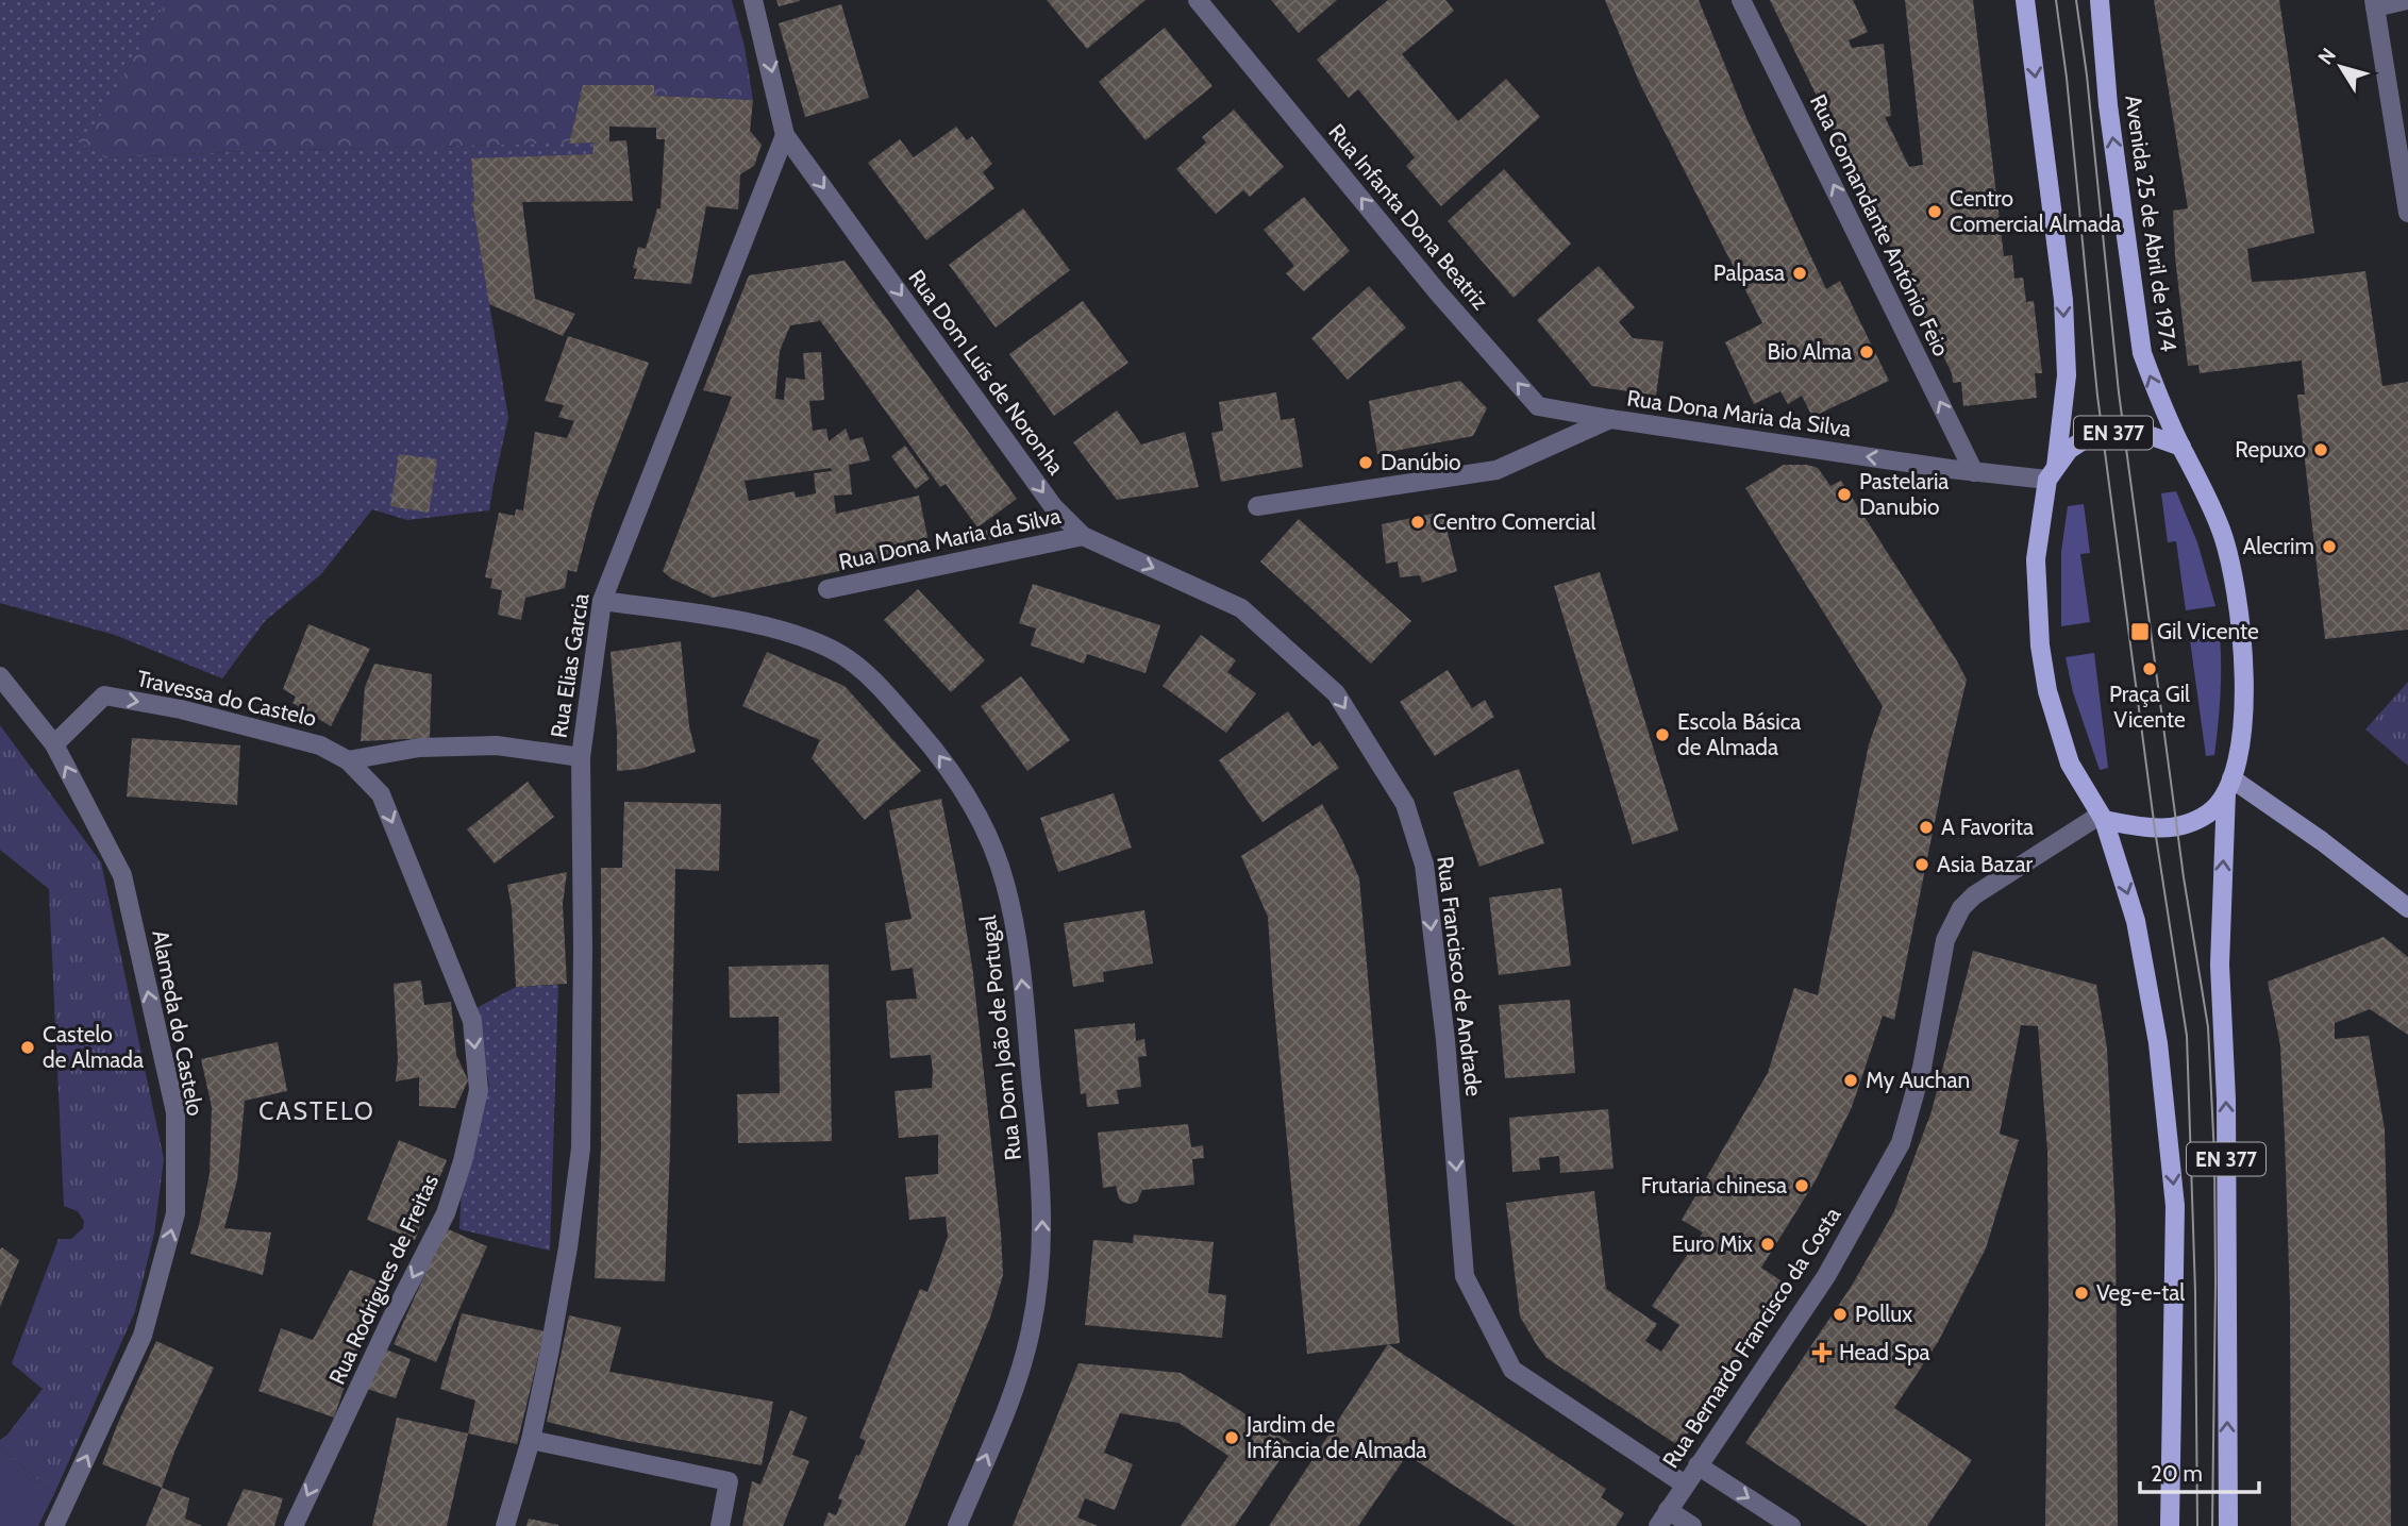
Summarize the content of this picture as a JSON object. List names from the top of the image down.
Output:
{
  "streets": {
    "main road": ["Avenida 25 de Abril de 1974", "EN 377"],
    "street": [
      "Rua Infanta Dona Beatriz",
      "Rua Comandante António Feio",
      "Rua Dom Luís de Noronha",
      "Rua Dona Maria da Silva",
      "Rua Elias Garcia",
      "Travessa do Castelo",
      "Rua Francisco de Andrade",
      "Alameda do Castelo",
      "Rua Dom João de Portugal",
      "Rua Rodrigues de Freitas",
      "Rua Bernardo Francisco da Costa"
    ]
  },
  "crossings": [
    ["Rua Infanta Dona Beatriz", "Rua Dona Maria da Silva"],
    ["Avenida 25 de Abril de 1974", "EN 377"],
    ["Rua Comandante António Feio", "Rua Dona Maria da Silva"],
    ["Rua Dom Luís de Noronha", "Rua Dona Maria da Silva"],
    ["Rua Dom Luís de Noronha", "Rua Elias Garcia"],
    ["Rua Dom Luís de Noronha", "Rua Francisco de Andrade"],
    ["Rua Dona Maria da Silva", "EN 377"],
    ["Rua Dona Maria da Silva", "Rua Francisco de Andrade"],
    ["EN 377", "Rua Bernardo Francisco da Costa"],
    ["Rua Elias Garcia", "Rua Dom João de Portugal"],
    ["Travessa do Castelo", "Alameda do Castelo"],
    ["Travessa do Castelo", "Rua Rodrigues de Freitas"],
    ["Rua Francisco de Andrade", "Rua Bernardo Francisco da Costa"]
  ],
  "one_way": [
    "Rua Infanta Dona Beatriz",
    "Rua Comandante António Feio",
    "Rua Dom Luís de Noronha",
    "Travessa do Castelo",
    "Rua Francisco de Andrade",
    "Alameda do Castelo",
    "Rua Dom João de Portugal",
    "Rua Rodrigues de Freitas"
  ],
  "districts": ["CASTELO"],
  "places": {
    "other": [
      "Centro Comercial Almada",
      "Palpasa",
      "Bio Alma",
      "Repuxo",
      "Danúbio",
      "Pastelaria Danubio",
      "Centro Comercial",
      "Alecrim",
      "Praça Gil Vicente",
      "Escola Básica de Almada",
      "A Favorita",
      "Asia Bazar",
      "Castelo de Almada",
      "My Auchan",
      "Frutaria chinesa",
      "Euro Mix",
      "Veg-e-tal",
      "Pollux",
      "Jardim de Infância de Almada"
    ],
    "transit": ["Gil Vicente"],
    "health": ["Head Spa"]
  },
  "scale_bar": "20 m",
  "north": "top left"
}
